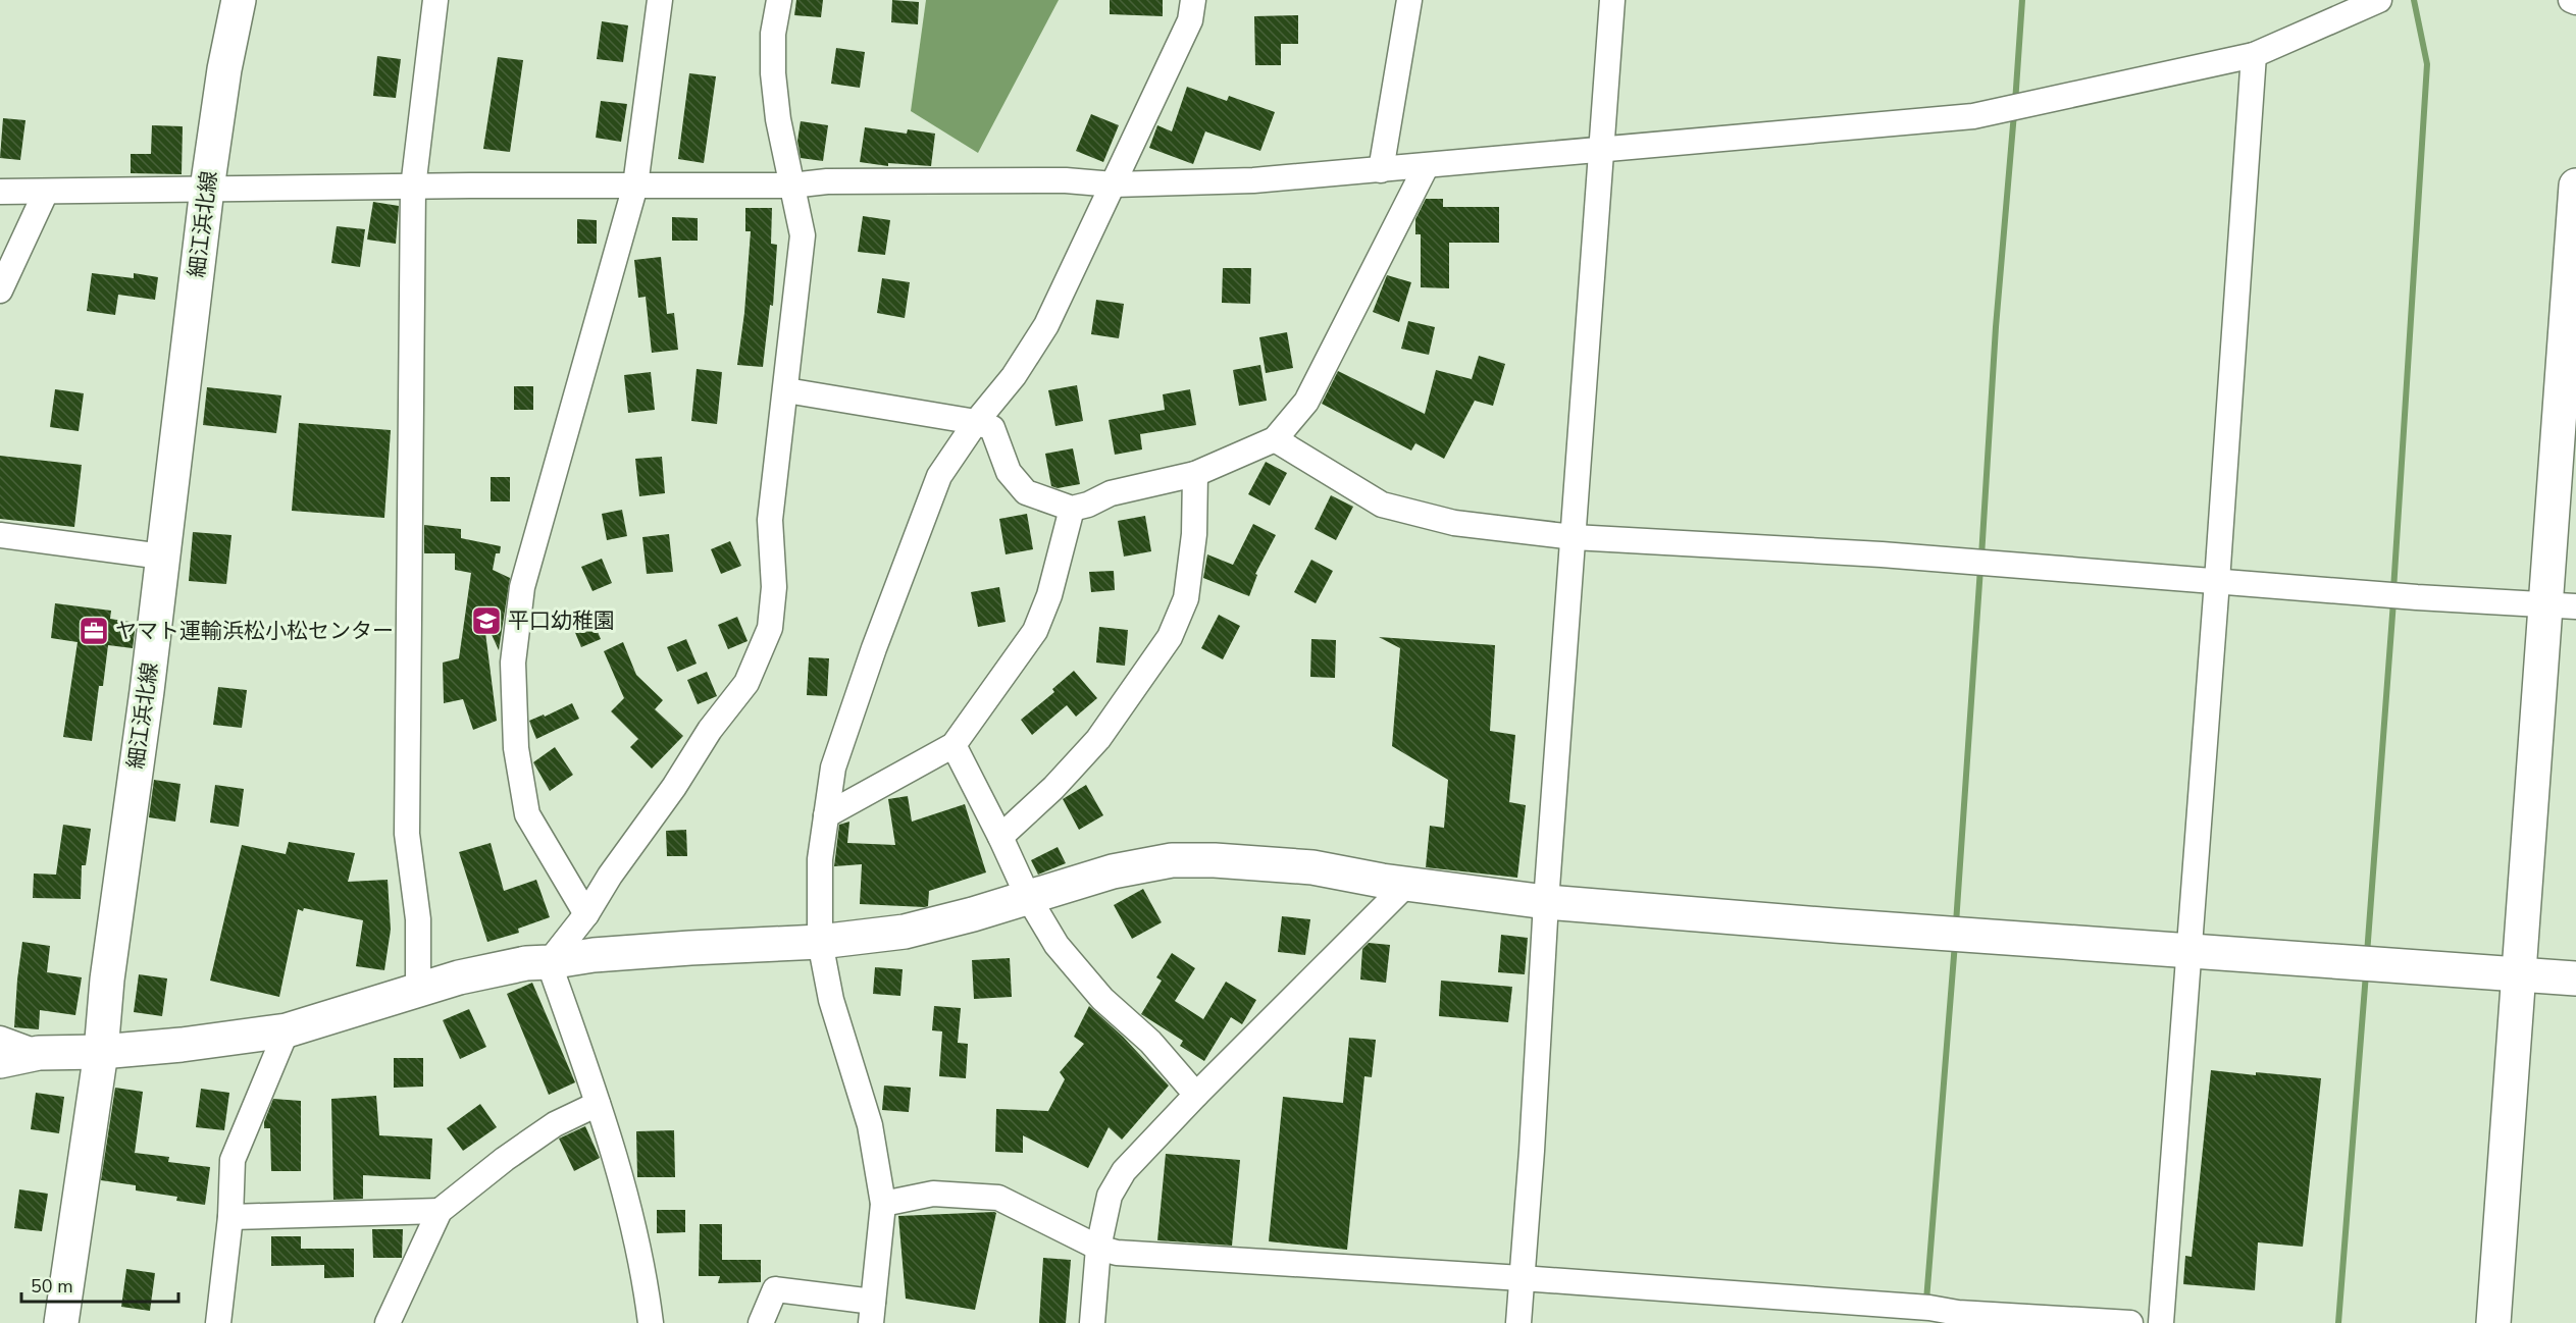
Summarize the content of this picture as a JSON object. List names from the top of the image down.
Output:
{
  "streets": {
    "street": ["細江浜北線"]
  },
  "places": {
    "school or university": ["平口幼稚園"],
    "office": ["ヤマト運輸浜松小松センター"]
  },
  "scale_bar": "50 m"
}
